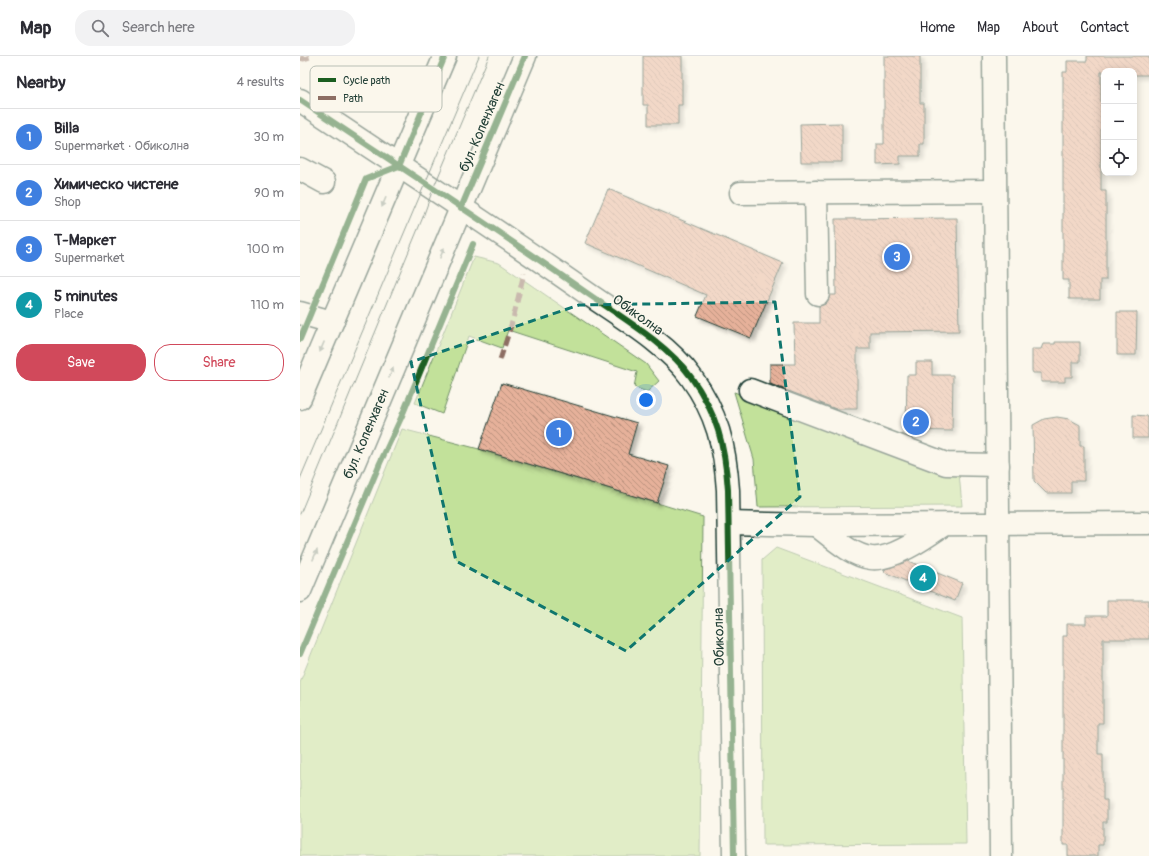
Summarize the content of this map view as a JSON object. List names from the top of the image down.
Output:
{
  "streets": {
    "street": ["бул. Копенхаген", "Обиколна"]
  },
  "crossings": [
    ["бул. Копенхаген", "Обиколна"]
  ],
  "legend": ["Cycle path", "Path"],
  "page": {
    "header": "Map",
    "search": "Search here",
    "nav": [
      "Home",
      "Map",
      "About",
      "Contact"
    ],
    "heading": ["Nearby", "4 results"],
    "map_buttons": ["+", "−"],
    "list": [
      {
        "mark": "1",
        "name": "Billa",
        "note": "Supermarket · Обиколна",
        "value": "30 m"
      },
      {
        "mark": "2",
        "name": "Химическо чистене",
        "note": "Shop",
        "value": "90 m"
      },
      {
        "mark": "3",
        "name": "Т-Маркет",
        "note": "Supermarket",
        "value": "100 m"
      },
      {
        "mark": "4",
        "name": "5 minutes",
        "note": "Place",
        "value": "110 m"
      }
    ],
    "pins": [
      "3",
      "2",
      "1",
      "4"
    ],
    "buttons": ["Save", "Share"]
  }
}
